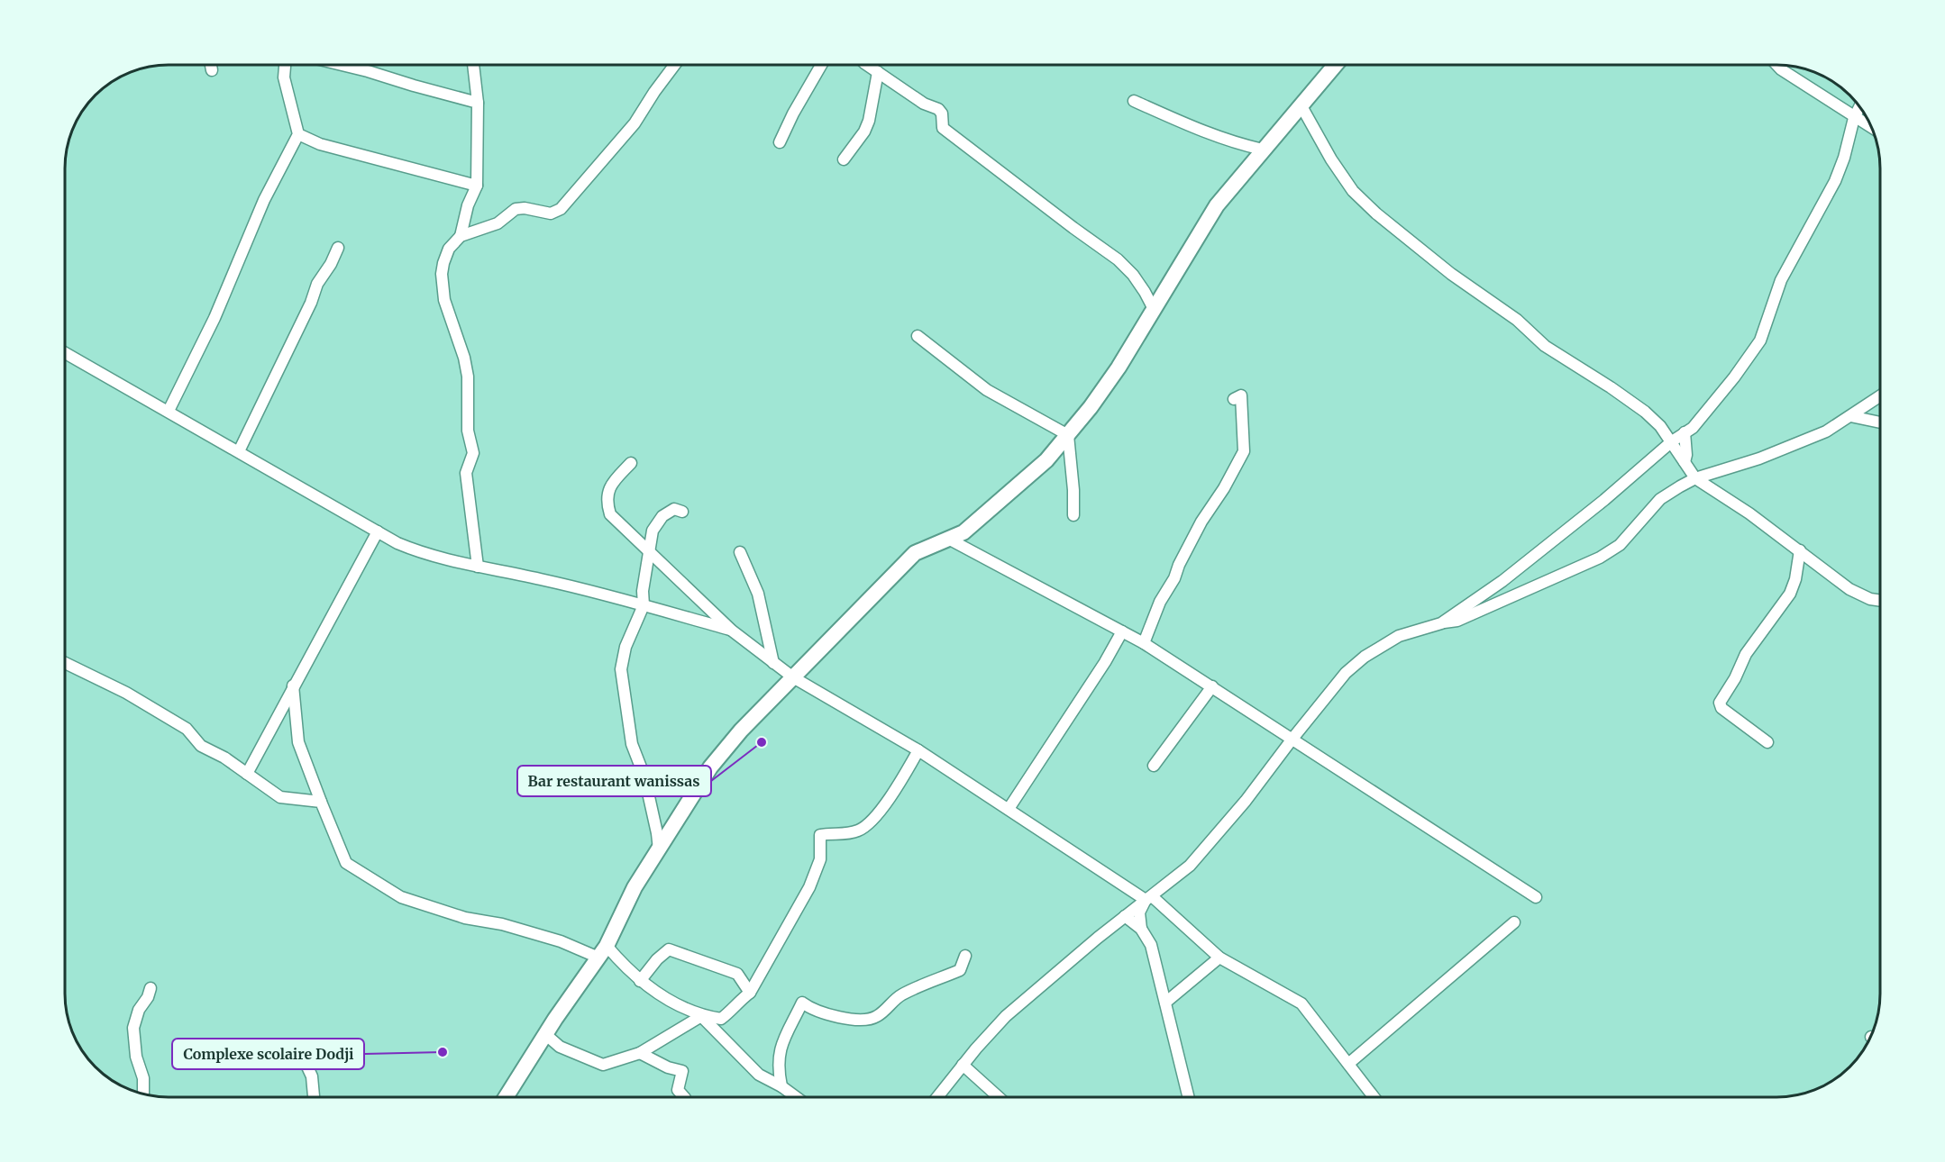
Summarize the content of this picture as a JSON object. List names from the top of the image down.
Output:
{
  "places": ["Bar restaurant wanissas", "Complexe scolaire Dodji"]
}
